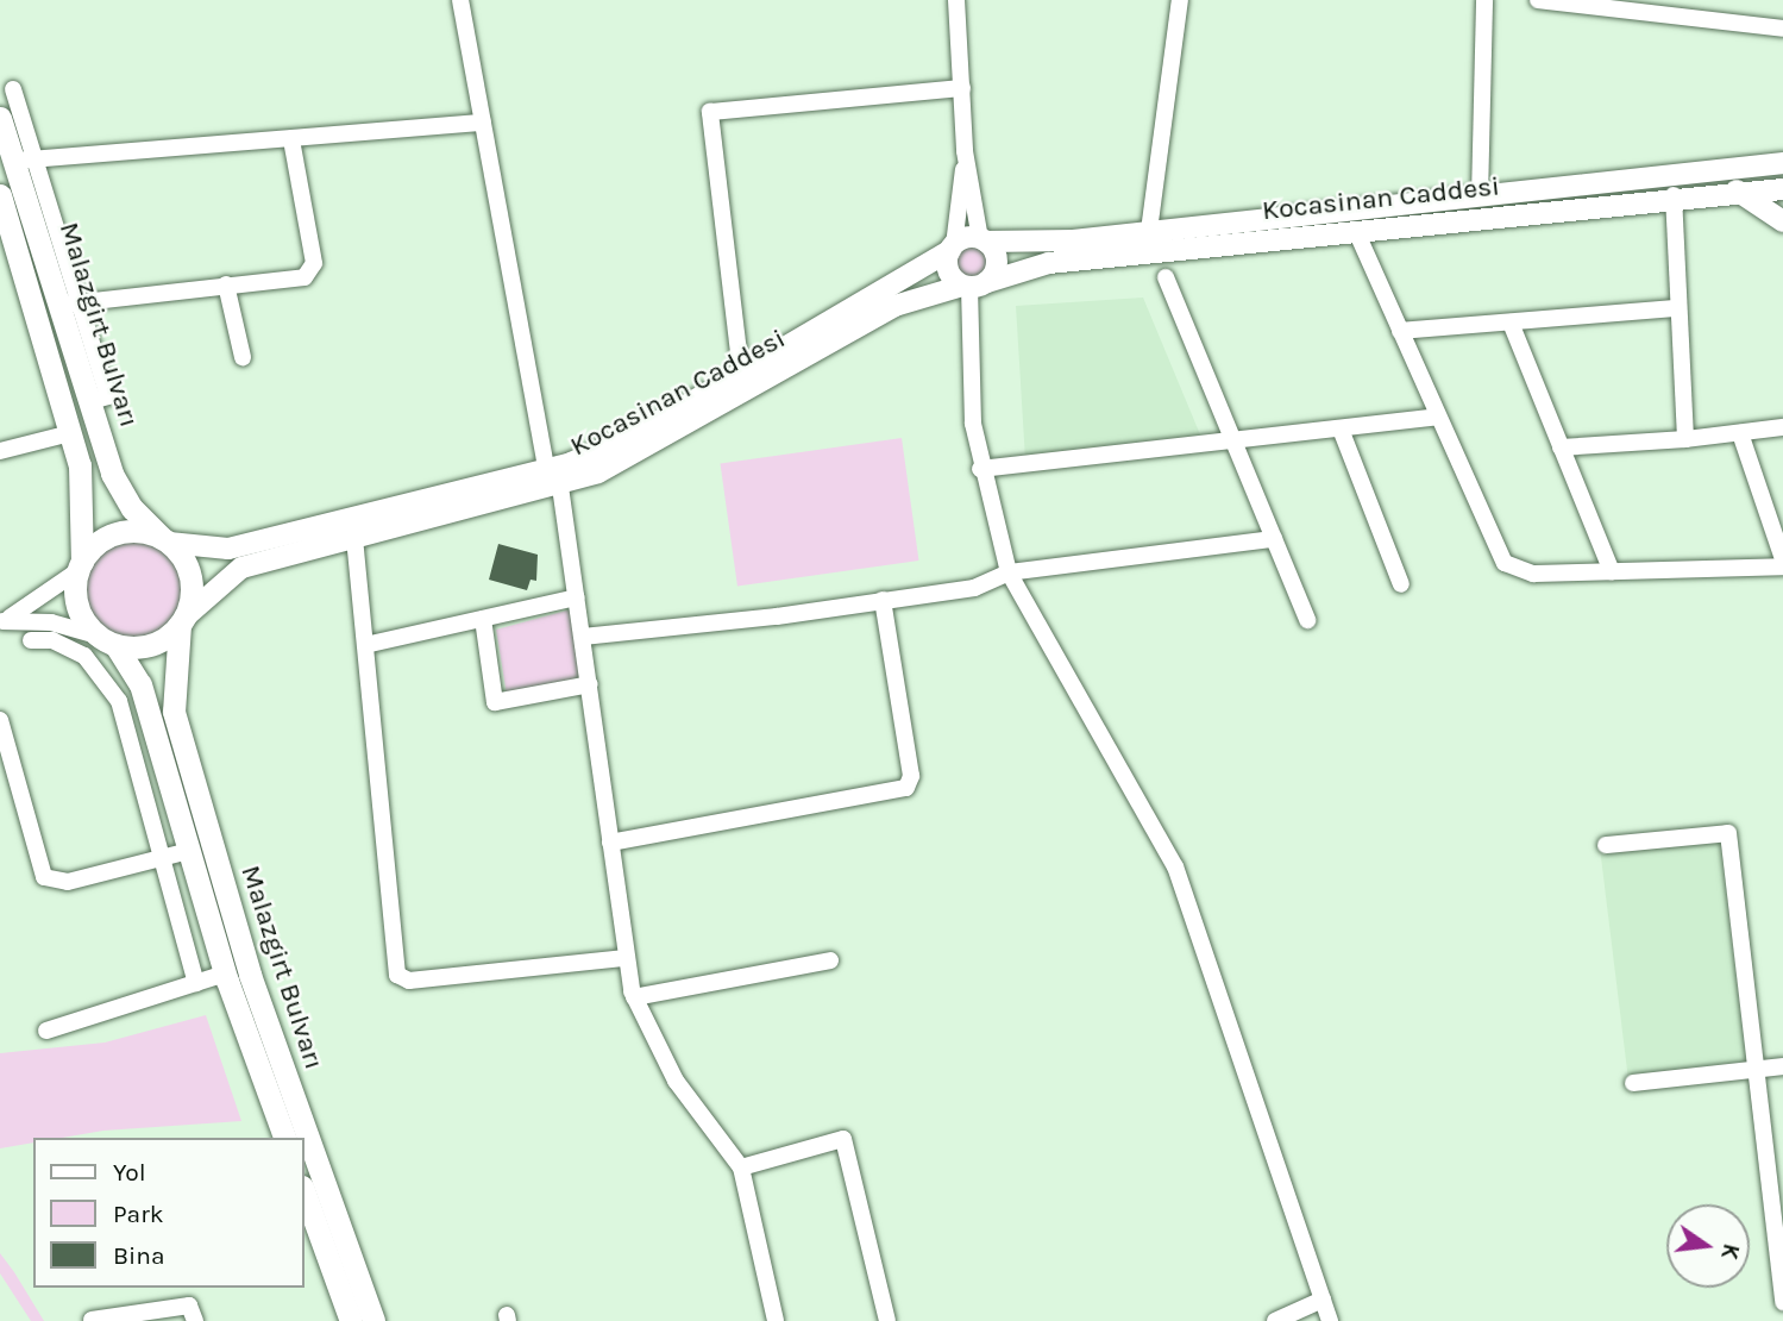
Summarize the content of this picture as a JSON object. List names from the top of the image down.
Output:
{
  "streets": {
    "highway": ["Malazgirt Bulvarı"],
    "main road": ["Kocasinan Caddesi"]
  },
  "crossings": [
    ["Kocasinan Caddesi", "Malazgirt Bulvarı"]
  ],
  "legend": ["Yol", "Park", "Bina"],
  "north": "right"
}
